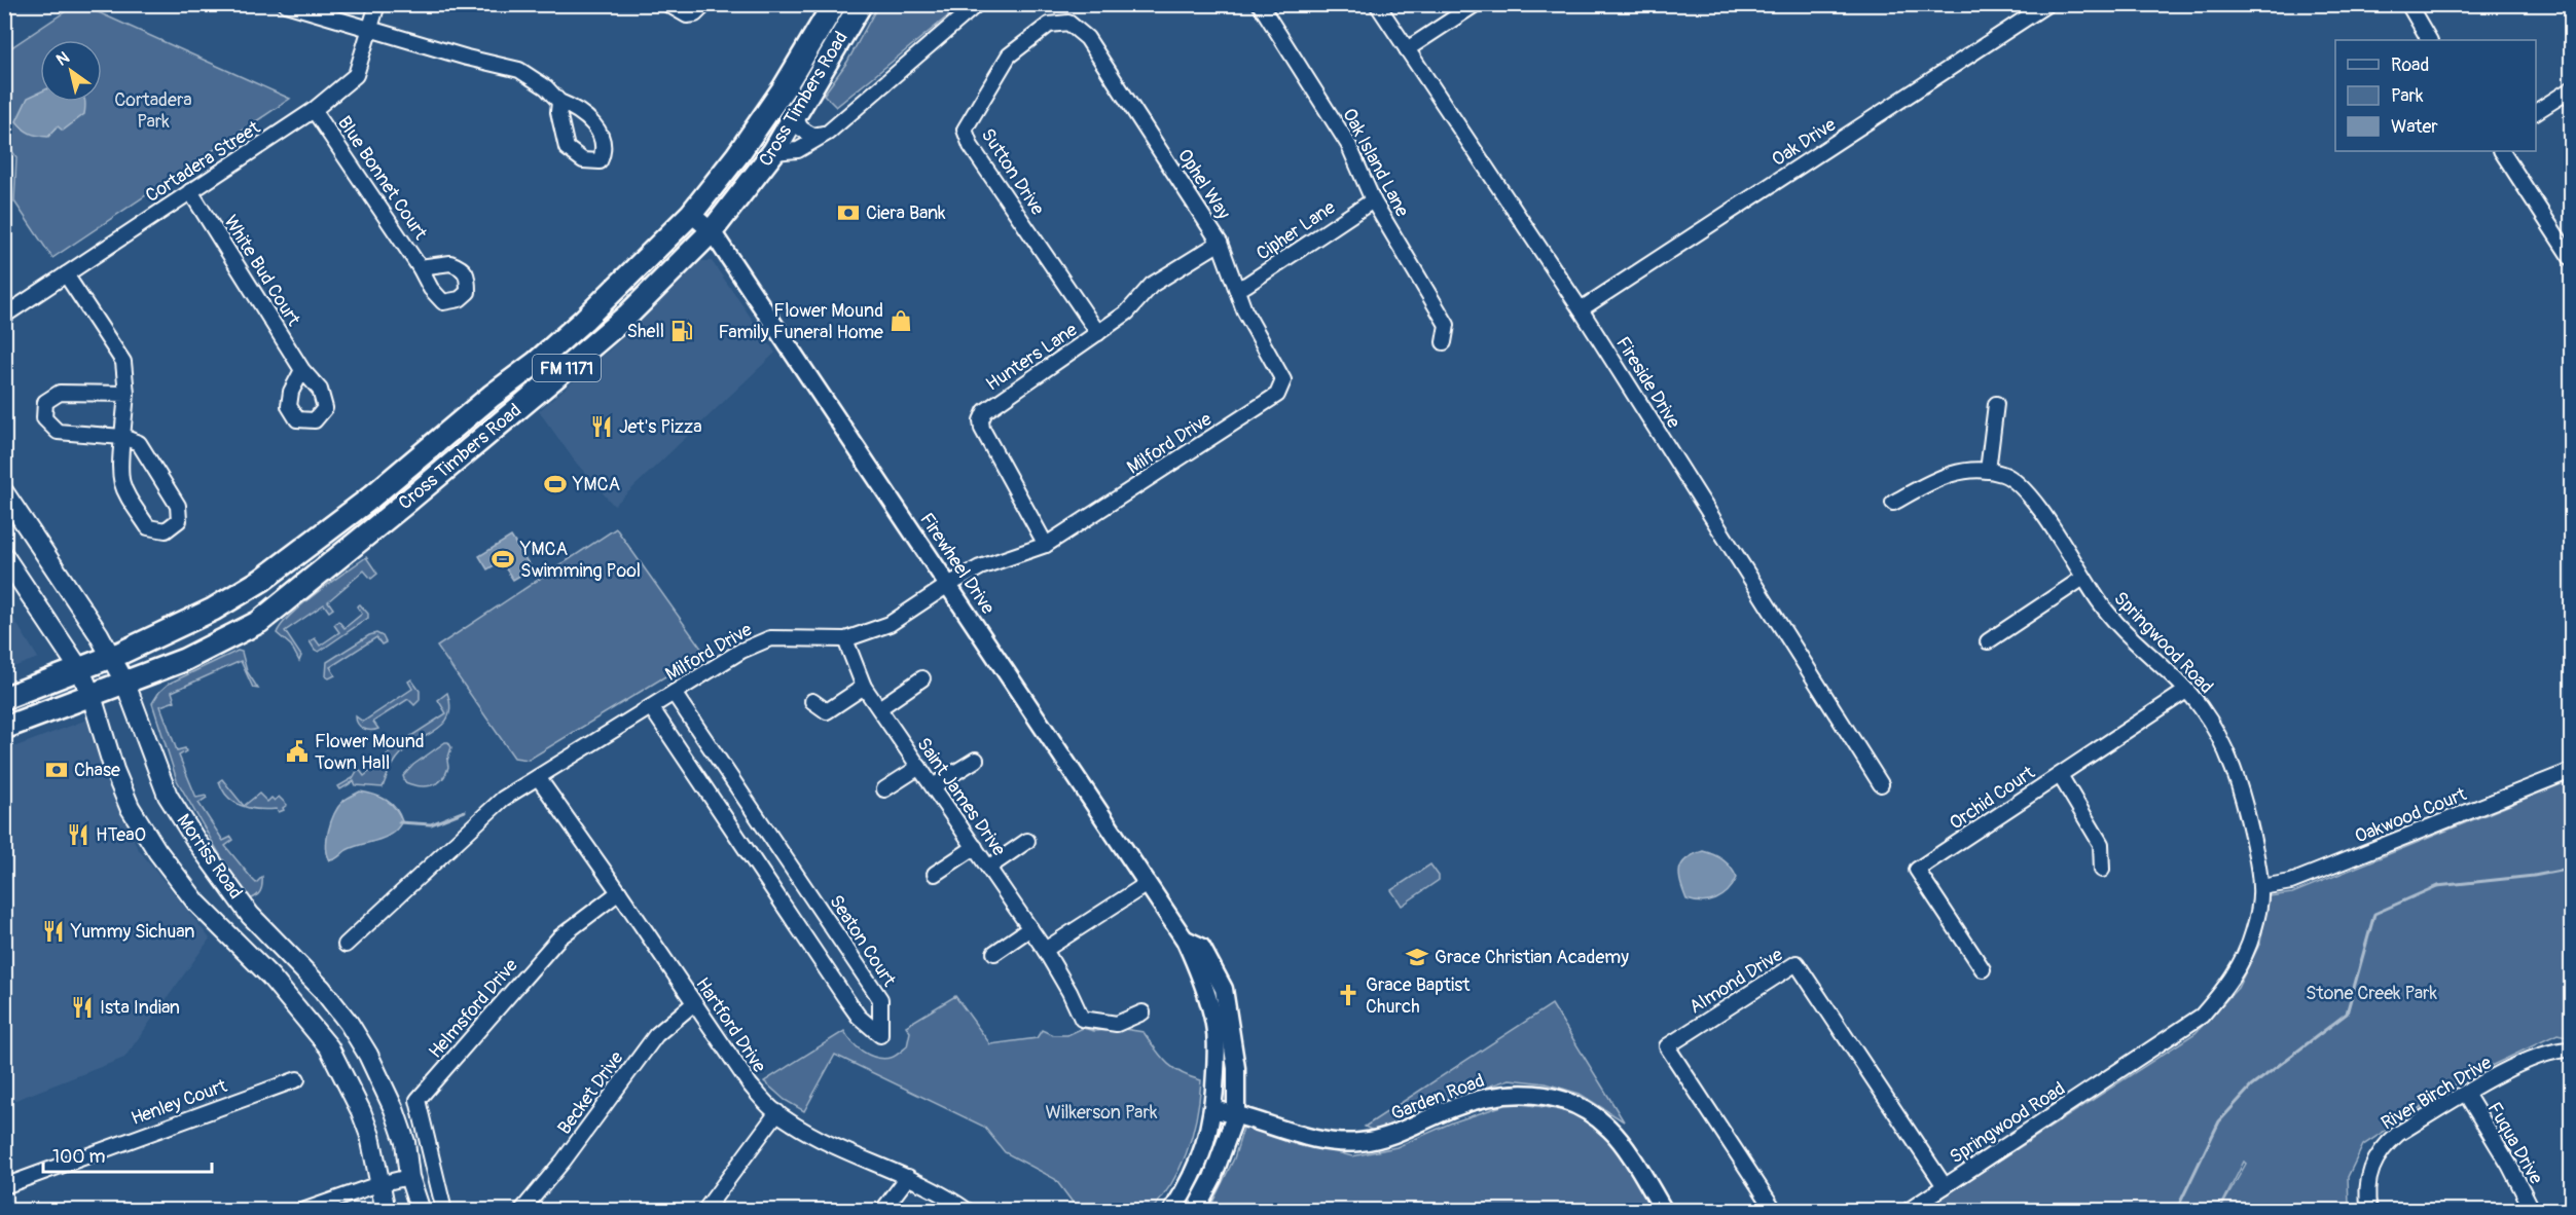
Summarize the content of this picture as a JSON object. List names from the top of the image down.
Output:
{
  "streets": {
    "main road": ["Cross Timbers Road", "FM 1171", "Morriss Road"],
    "street": [
      "Oak Drive",
      "Cortadera Street",
      "Oak Island Lane",
      "Sutton Drive",
      "Blue Bonnet Court",
      "Ophel Way",
      "Cipher Lane",
      "White Bud Court",
      "Hunters Lane",
      "Fireside Drive",
      "Milford Drive",
      "Firewheel Drive",
      "Springwood Road",
      "Saint James Drive",
      "Orchid Court",
      "Oakwood Court",
      "Seaton Court",
      "Almond Drive",
      "Helmsford Drive",
      "Hartford Drive",
      "Becket Drive",
      "River Birch Drive",
      "Garden Road",
      "Henley Court",
      "Fuqua Drive"
    ]
  },
  "crossings": [
    ["Cross Timbers Road", "Firewheel Drive"],
    ["Cross Timbers Road", "Morriss Road"],
    ["Oak Drive", "Fireside Drive"],
    ["Cortadera Street", "Blue Bonnet Court"],
    ["Cortadera Street", "White Bud Court"],
    ["Oak Island Lane", "Cipher Lane"],
    ["Sutton Drive", "Ophel Way"],
    ["Sutton Drive", "Hunters Lane"],
    ["Ophel Way", "Cipher Lane"],
    ["Ophel Way", "Hunters Lane"],
    ["Ophel Way", "Milford Drive"],
    ["Hunters Lane", "Milford Drive"],
    ["Milford Drive", "Firewheel Drive"],
    ["Milford Drive", "Saint James Drive"],
    ["Milford Drive", "Seaton Court"],
    ["Milford Drive", "Hartford Drive"],
    ["Firewheel Drive", "Garden Road"],
    ["Springwood Road", "Orchid Court"],
    ["Springwood Road", "Oakwood Court"],
    ["Springwood Road", "Almond Drive"],
    ["Helmsford Drive", "Hartford Drive"],
    ["Hartford Drive", "Becket Drive"],
    ["River Birch Drive", "Fuqua Drive"]
  ],
  "parks": ["Cortadera Park", "Stone Creek Park", "Wilkerson Park"],
  "places": {
    "bank": ["Ciera Bank", "Chase"],
    "shop": ["Flower Mound Family Funeral Home"],
    "fuel station": ["Shell"],
    "restaurant": [
      "Jet's Pizza",
      "HTeaO",
      "Yummy Sichuan",
      "Ista Indian"
    ],
    "sports": ["YMCA", "YMCA Swimming Pool"],
    "public building": ["Flower Mound Town Hall"],
    "school or university": ["Grace Christian Academy"],
    "church": ["Grace Baptist Church"]
  },
  "legend": ["Road", "Park", "Water"],
  "scale_bar": "100 m",
  "north": "top left"
}
